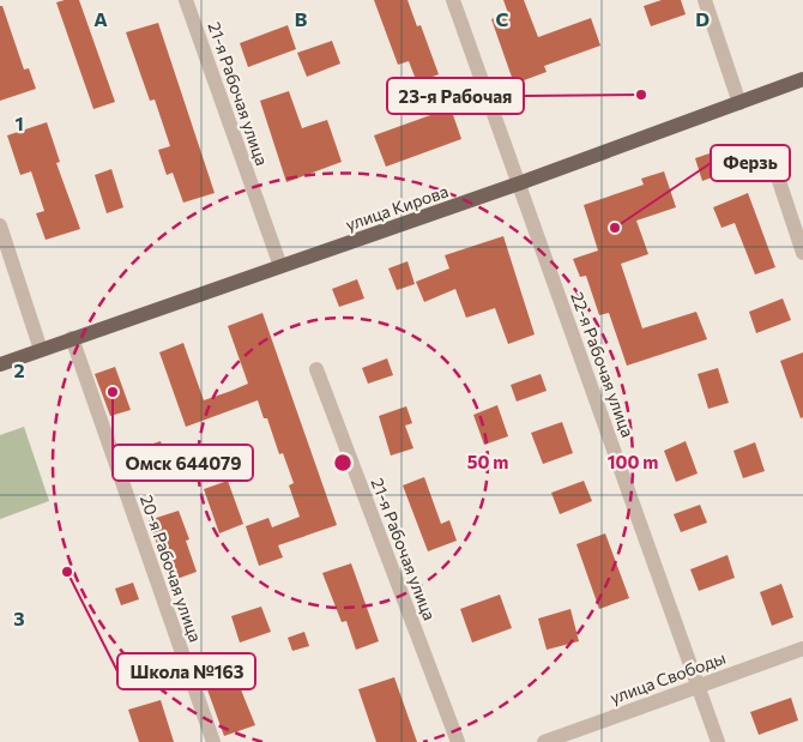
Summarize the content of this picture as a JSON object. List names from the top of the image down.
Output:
{
  "streets": {
    "main road": ["улица Кирова"],
    "street": [
      "21-я Рабочая улица",
      "22-я Рабочая улица",
      "20-я Рабочая улица",
      "улица Свободы"
    ]
  },
  "crossings": [
    ["21-я Рабочая улица", "улица Кирова"],
    ["улица Кирова", "22-я Рабочая улица"],
    ["улица Кирова", "20-я Рабочая улица"],
    ["22-я Рабочая улица", "улица Свободы"]
  ],
  "places": [
    "23-я Рабочая",
    "Ферзь",
    "Омск 644079",
    "Школа №163"
  ],
  "grid": {
    "columns": [
      "A",
      "B",
      "C",
      "D"
    ],
    "rows": ["1", "2", "3"]
  },
  "rings": ["50 m", "100 m"]
}
